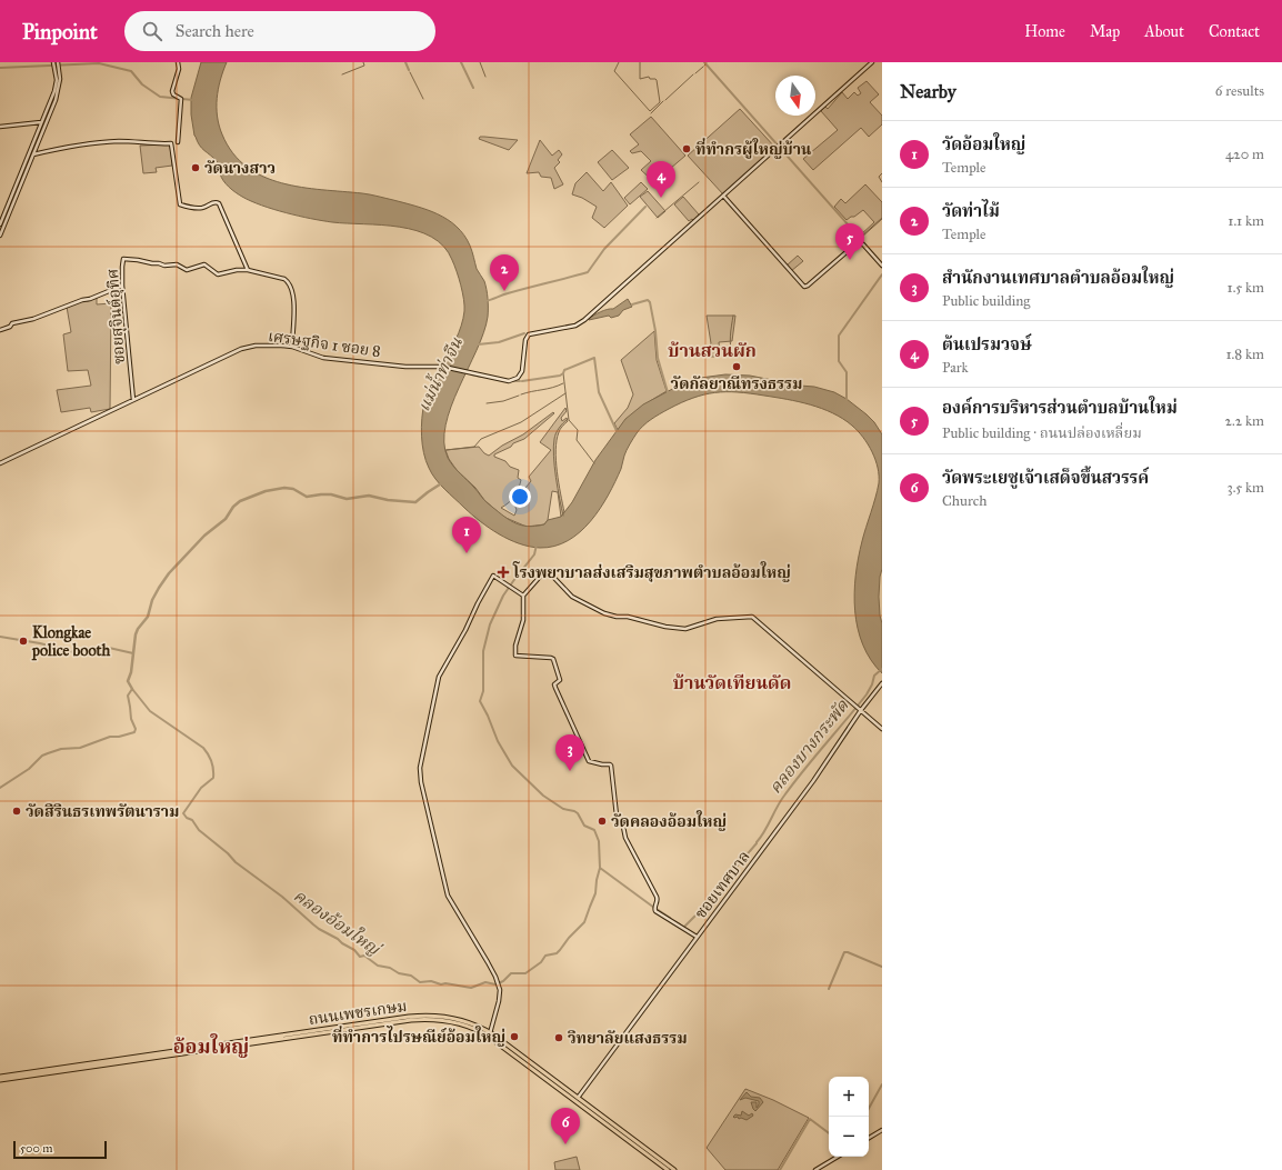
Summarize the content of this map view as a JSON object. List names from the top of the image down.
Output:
{
  "streets": {
    "main road": ["ถนนเพชรเกษม"],
    "street": ["ซอยสุจินต์อุทิศ", "เศรษฐกิจ 1 ซอย 8", "ซอยเทศบาล"]
  },
  "crossings": [
    ["ซอยสุจินต์อุทิศ", "เศรษฐกิจ 1 ซอย 8"],
    ["ซอยเทศบาล", "ถนนเพชรเกษม"]
  ],
  "districts": ["บ้านสวนผัก", "บ้านวัดเทียนดัด", "อ้อมใหญ่"],
  "water": ["แม่น้ำท่าจีน", "คลองบางกระพัด", "คลองอ้อมใหญ่"],
  "places": {
    "other": [
      "ที่ทำกรผู้ใหญ่บ้าน",
      "วัดนางสาว",
      "วัดกัลยาณีทรงธรรม",
      "Klongkae police booth",
      "วัดสิรินธรเทพรัตนาราม",
      "วัดคลองอ้อมใหญ่",
      "ที่ทำการไปรษณีย์อ้อมใหญ่",
      "วิทยาลัยแสงธรรม"
    ],
    "health": ["โรงพยาบาลส่งเสริมสุขภาพตำบลอ้อมใหญ่"]
  },
  "scale_bar": "500 m",
  "north": "bottom",
  "page": {
    "header": "Pinpoint",
    "search": "Search here",
    "nav": [
      "Home",
      "Map",
      "About",
      "Contact"
    ],
    "heading": ["Nearby", "6 results"],
    "list": [
      {
        "mark": "1",
        "name": "วัดอ้อมใหญ่",
        "note": "Temple",
        "value": "420 m"
      },
      {
        "mark": "2",
        "name": "วัดท่าไม้",
        "note": "Temple",
        "value": "1.1 km"
      },
      {
        "mark": "3",
        "name": "สำนักงานเทศบาลตำบลอ้อมใหญ่",
        "note": "Public building",
        "value": "1.5 km"
      },
      {
        "mark": "4",
        "name": "ต้นเปรมวจษ์",
        "note": "Park",
        "value": "1.8 km"
      },
      {
        "mark": "5",
        "name": "องค์การบริหารส่วนตำบลบ้านใหม่",
        "note": "Public building · ถนนปล่องเหลี่ยม",
        "value": "2.2 km"
      },
      {
        "mark": "6",
        "name": "วัดพระเยซูเจ้าเสด็จขึ้นสวรรค์",
        "note": "Church",
        "value": "3.5 km"
      }
    ],
    "pins": [
      "4",
      "5",
      "2",
      "1",
      "3",
      "6"
    ],
    "map_buttons": ["+", "−"],
    "scale": "500 m"
  }
}
